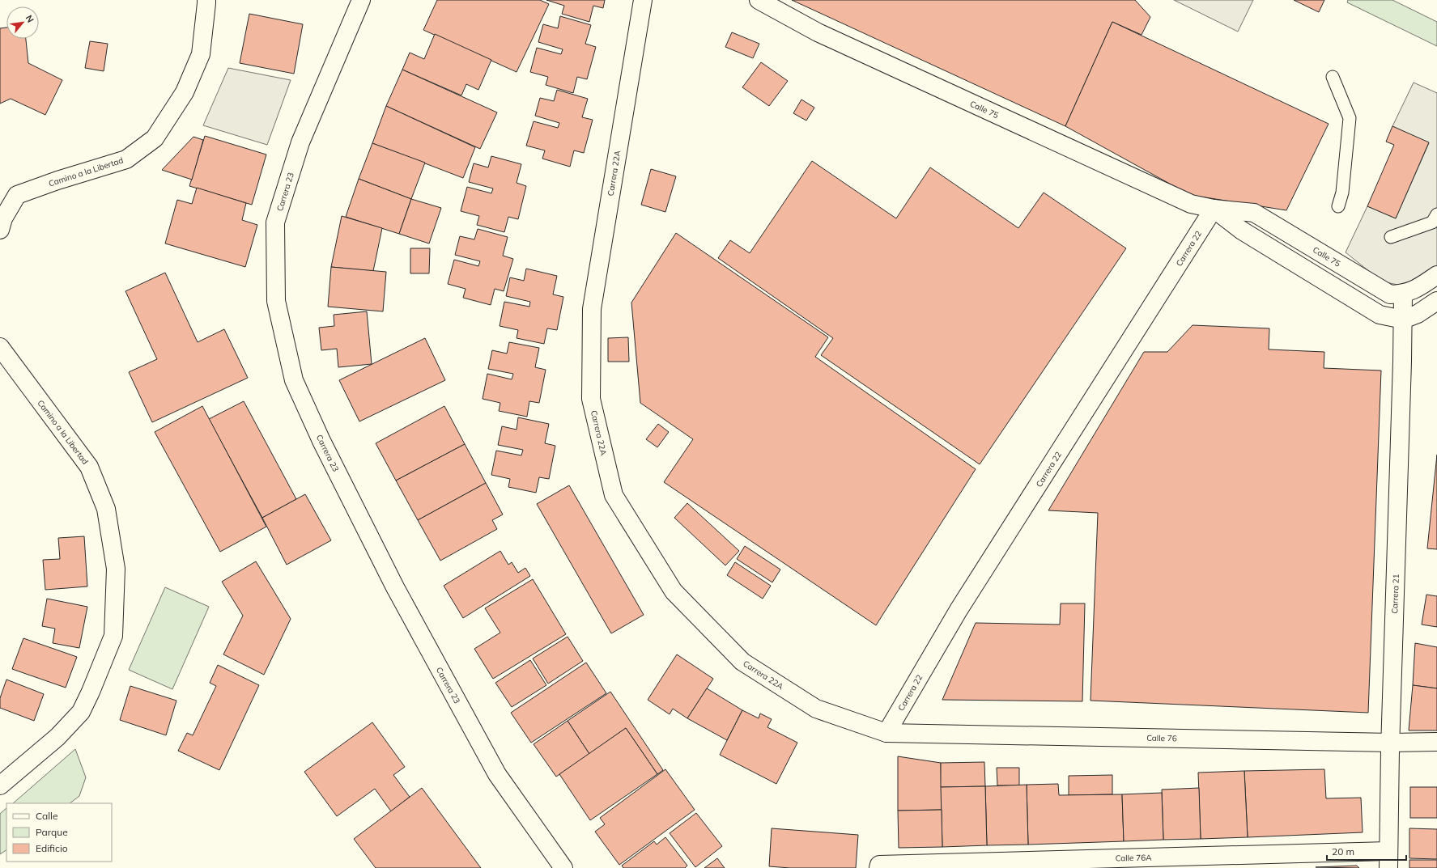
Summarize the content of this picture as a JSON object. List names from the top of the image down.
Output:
{
  "streets": {
    "street": [
      "Calle 75",
      "Camino a la Libertad",
      "Carrera 22A",
      "Carrera 23",
      "Carrera 22",
      "Carrera 21",
      "Calle 76",
      "Calle 76A"
    ]
  },
  "crossings": [
    ["Calle 75", "Carrera 22"],
    ["Calle 75", "Carrera 21"],
    ["Carrera 22A", "Carrera 22"],
    ["Carrera 22A", "Calle 76"],
    ["Carrera 22", "Calle 76"],
    ["Carrera 21", "Calle 76"],
    ["Carrera 21", "Calle 76A"]
  ],
  "legend": ["Calle", "Parque", "Edificio"],
  "scale_bar": "20 m",
  "north": "top right"
}
